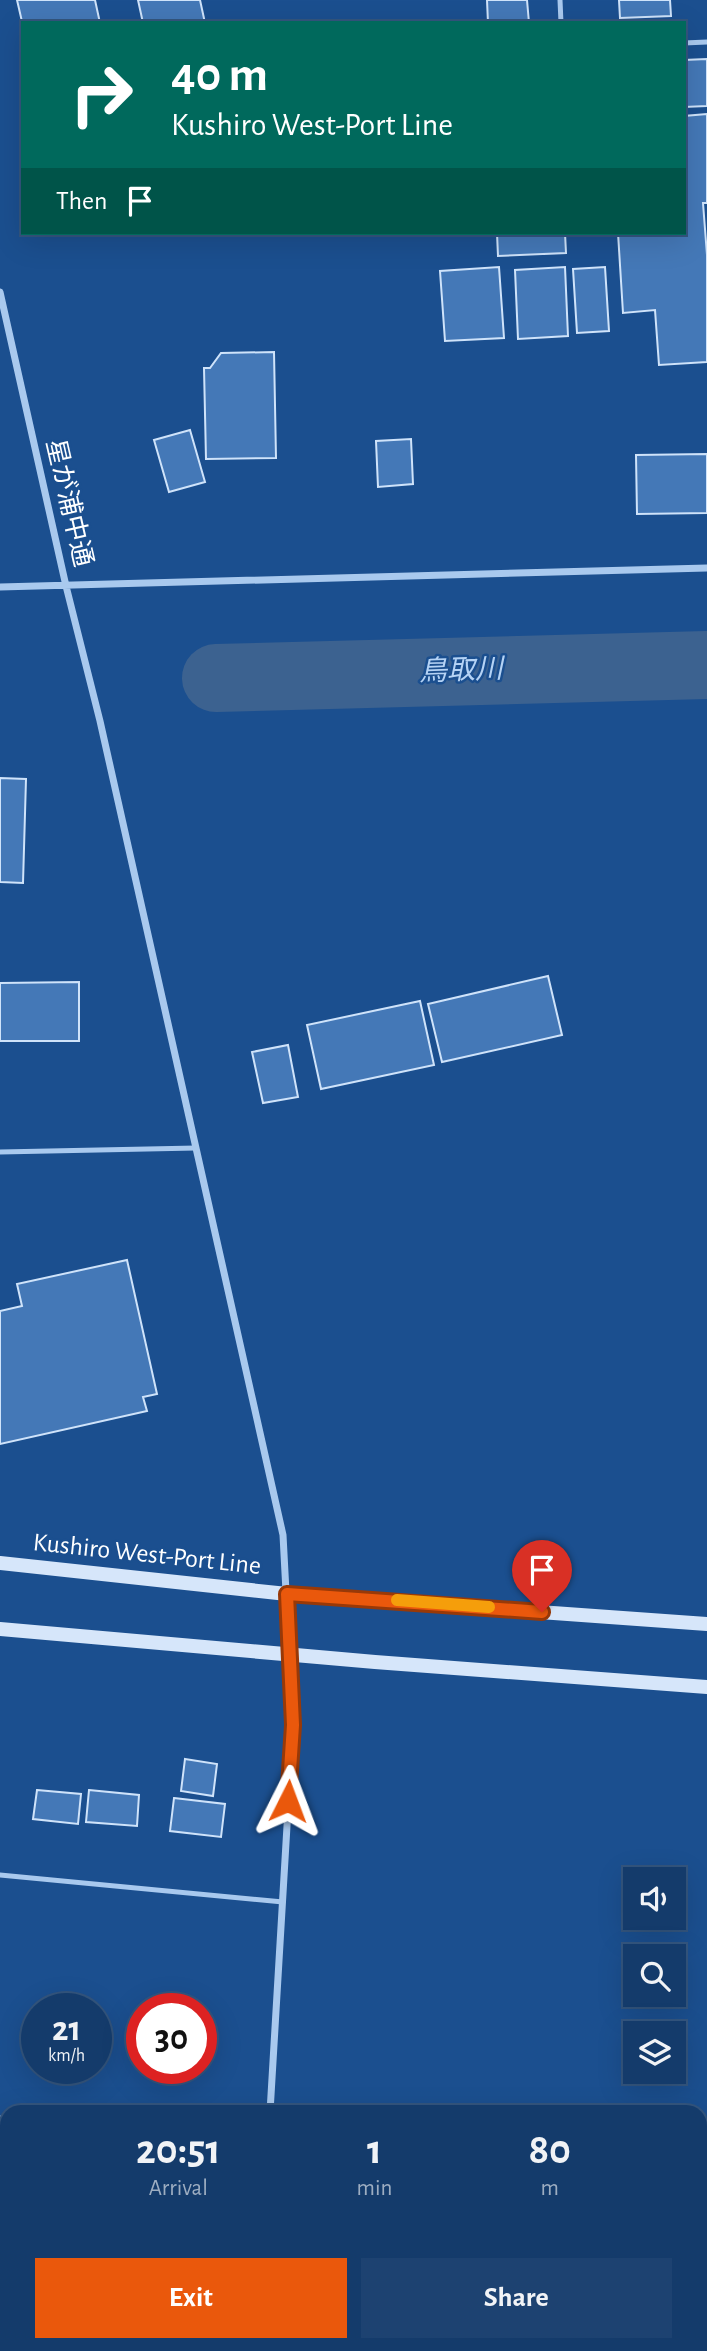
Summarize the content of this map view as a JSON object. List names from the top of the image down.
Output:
{
  "streets": {
    "main road": ["Kushiro West-Port Line"],
    "street": ["星が浦中通"]
  },
  "crossings": [
    ["星が浦中通", "Kushiro West-Port Line"]
  ],
  "water": ["鳥取川"],
  "page": {
    "turn": ["40 m", "Kushiro West-Port Line"],
    "then": "Then",
    "speed": "21 km/h",
    "limit": "30",
    "eta": [
      "20:51",
      "Arrival",
      "1",
      "min",
      "80",
      "m"
    ],
    "buttons": ["Exit", "Share"]
  }
}
